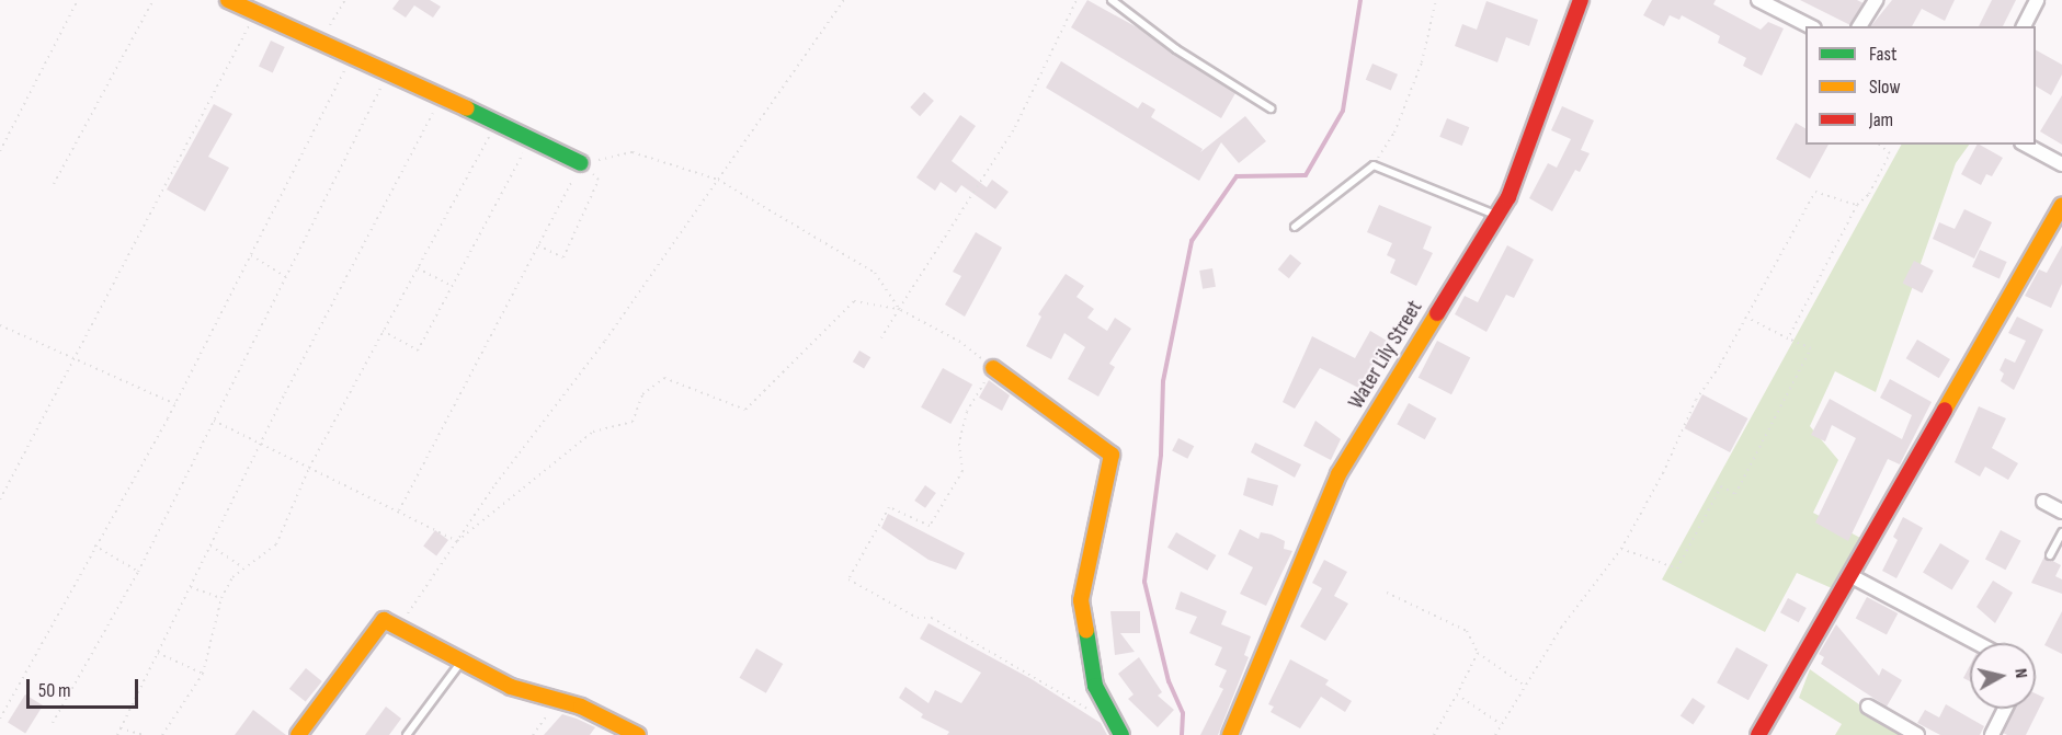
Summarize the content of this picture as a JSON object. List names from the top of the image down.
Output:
{
  "streets": {
    "street": ["Water Lily Street"]
  },
  "legend": ["Fast", "Slow", "Jam"],
  "scale_bar": "50 m",
  "north": "right"
}
